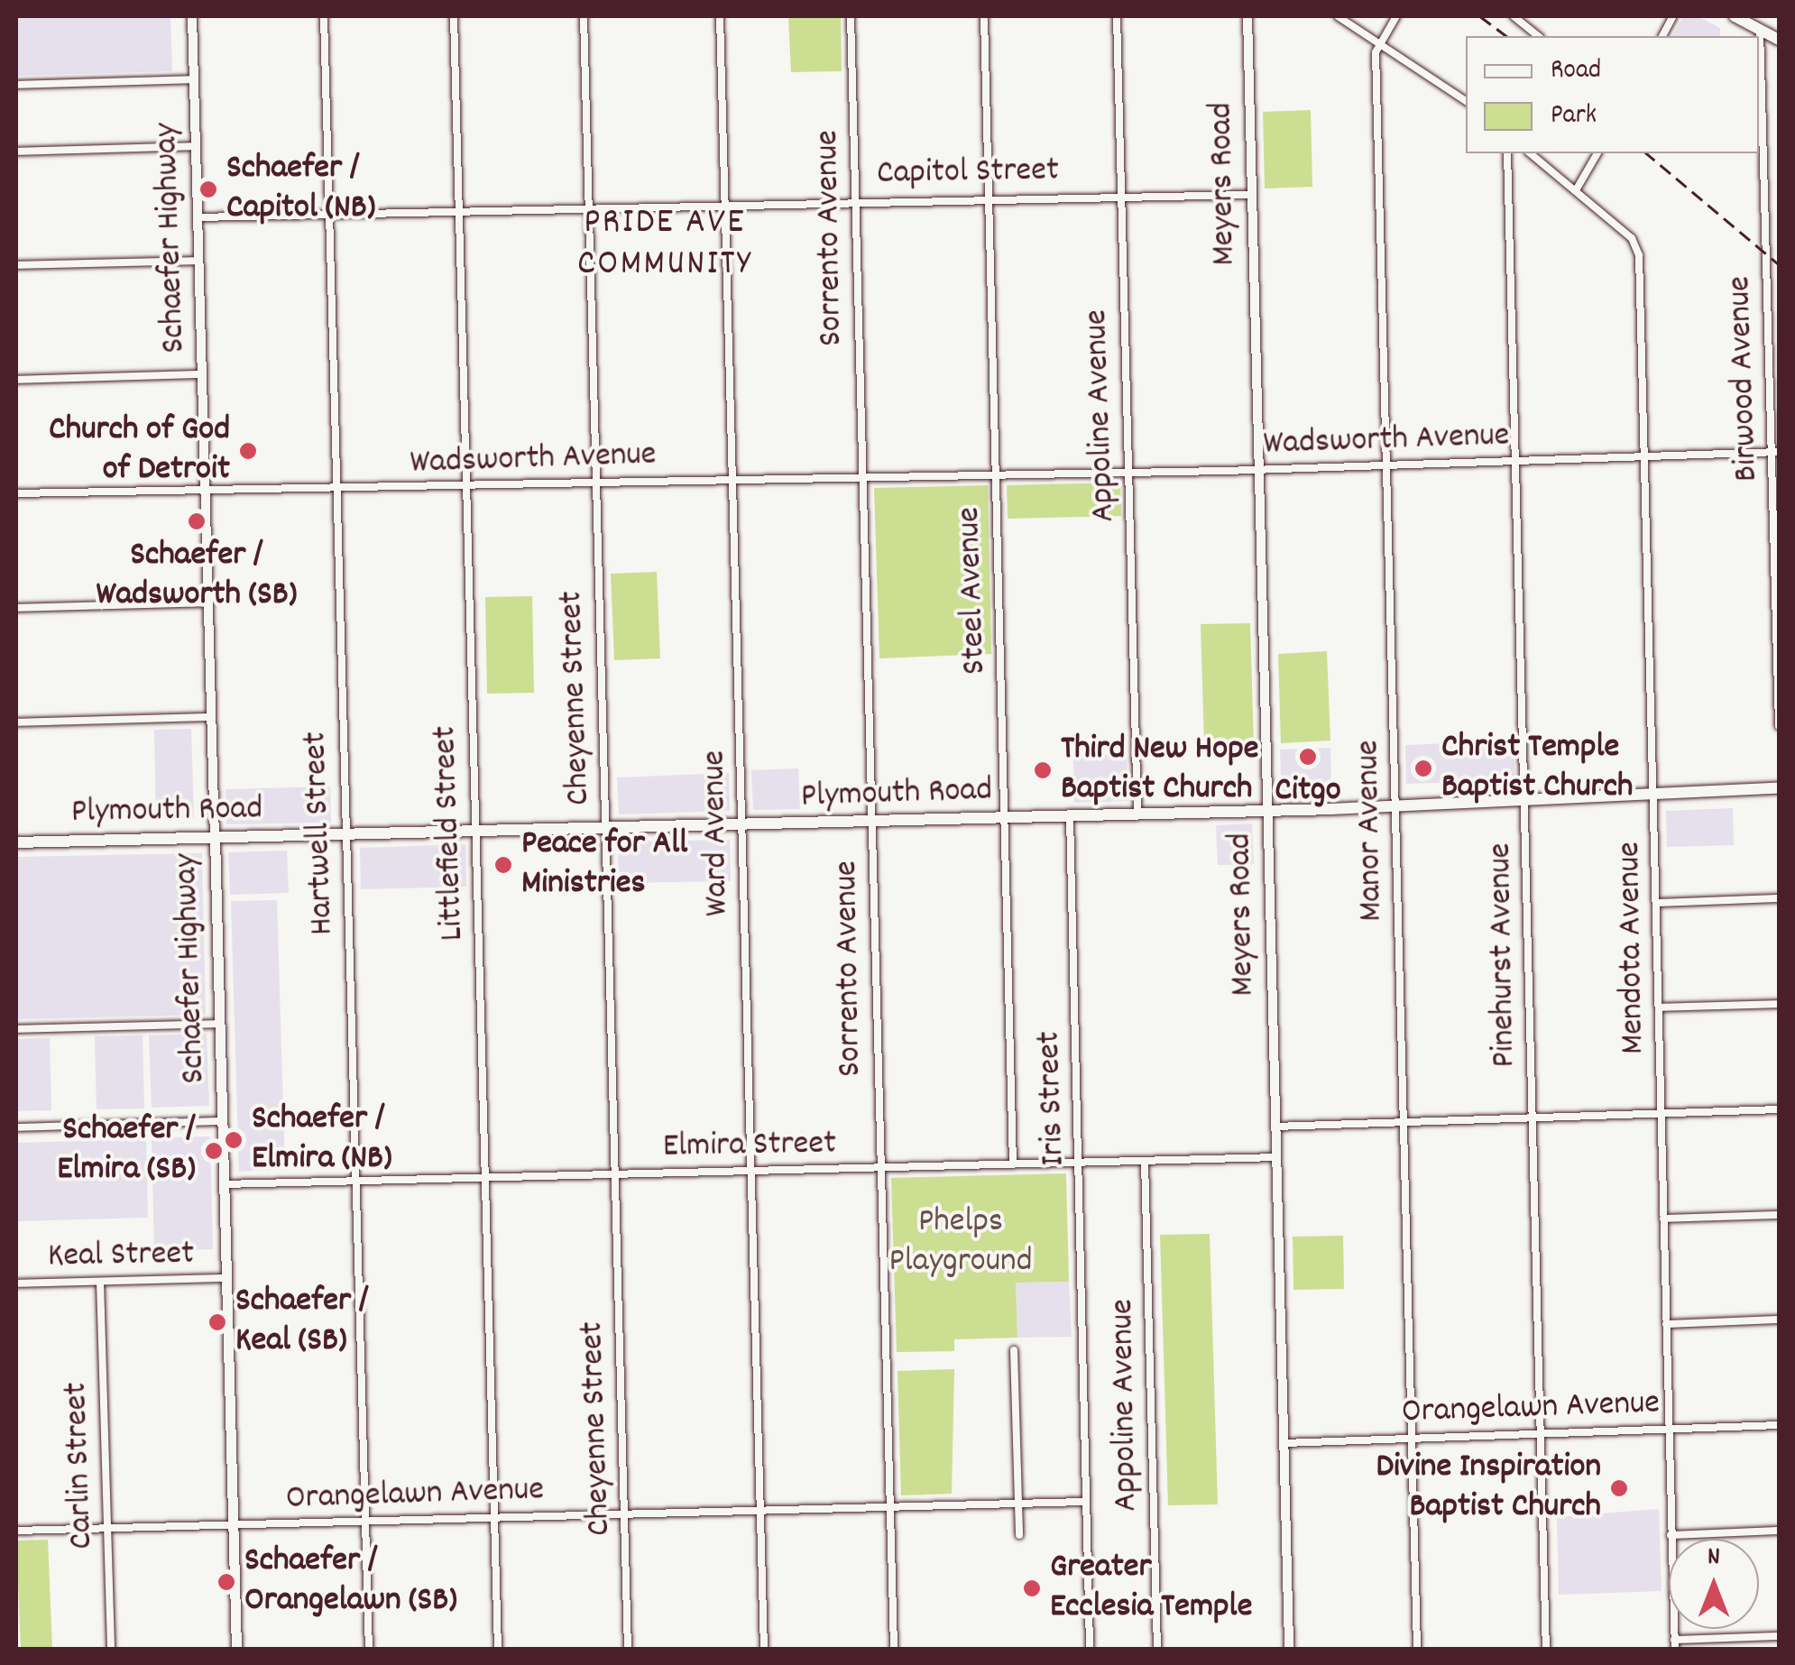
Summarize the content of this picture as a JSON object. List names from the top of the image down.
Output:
{
  "streets": {
    "main road": ["Schaefer Highway", "Plymouth Road"],
    "street": [
      "Capitol Street",
      "Meyers Road",
      "Sorrento Avenue",
      "Birwood Avenue",
      "Appoline Avenue",
      "Wadsworth Avenue",
      "Steel Avenue",
      "Cheyenne Street",
      "Manor Avenue",
      "Hartwell Street",
      "Littlefield Street",
      "Ward Avenue",
      "Mendota Avenue",
      "Pinehurst Avenue",
      "Iris Street",
      "Elmira Street",
      "Keal Street",
      "Orangelawn Avenue",
      "Carlin Street"
    ]
  },
  "crossings": [
    ["Capitol Street", "Meyers Road"],
    ["Capitol Street", "Schaefer Highway"],
    ["Capitol Street", "Sorrento Avenue"],
    ["Capitol Street", "Appoline Avenue"],
    ["Capitol Street", "Steel Avenue"],
    ["Capitol Street", "Cheyenne Street"],
    ["Capitol Street", "Hartwell Street"],
    ["Capitol Street", "Littlefield Street"],
    ["Capitol Street", "Ward Avenue"],
    ["Meyers Road", "Wadsworth Avenue"],
    ["Meyers Road", "Plymouth Road"],
    ["Meyers Road", "Elmira Street"],
    ["Meyers Road", "Orangelawn Avenue"],
    ["Schaefer Highway", "Wadsworth Avenue"],
    ["Schaefer Highway", "Plymouth Road"],
    ["Schaefer Highway", "Elmira Street"],
    ["Schaefer Highway", "Keal Street"],
    ["Schaefer Highway", "Orangelawn Avenue"],
    ["Sorrento Avenue", "Wadsworth Avenue"],
    ["Sorrento Avenue", "Plymouth Road"],
    ["Sorrento Avenue", "Elmira Street"],
    ["Sorrento Avenue", "Orangelawn Avenue"],
    ["Birwood Avenue", "Wadsworth Avenue"],
    ["Appoline Avenue", "Wadsworth Avenue"],
    ["Appoline Avenue", "Plymouth Road"],
    ["Appoline Avenue", "Elmira Street"],
    ["Wadsworth Avenue", "Steel Avenue"],
    ["Wadsworth Avenue", "Cheyenne Street"],
    ["Wadsworth Avenue", "Manor Avenue"],
    ["Wadsworth Avenue", "Hartwell Street"],
    ["Wadsworth Avenue", "Littlefield Street"],
    ["Wadsworth Avenue", "Ward Avenue"],
    ["Wadsworth Avenue", "Mendota Avenue"],
    ["Wadsworth Avenue", "Pinehurst Avenue"],
    ["Steel Avenue", "Plymouth Road"],
    ["Steel Avenue", "Elmira Street"],
    ["Cheyenne Street", "Plymouth Road"],
    ["Cheyenne Street", "Elmira Street"],
    ["Cheyenne Street", "Orangelawn Avenue"],
    ["Plymouth Road", "Manor Avenue"],
    ["Plymouth Road", "Hartwell Street"],
    ["Plymouth Road", "Littlefield Street"],
    ["Plymouth Road", "Ward Avenue"],
    ["Plymouth Road", "Mendota Avenue"],
    ["Plymouth Road", "Pinehurst Avenue"],
    ["Plymouth Road", "Iris Street"],
    ["Manor Avenue", "Orangelawn Avenue"],
    ["Hartwell Street", "Elmira Street"],
    ["Hartwell Street", "Orangelawn Avenue"],
    ["Littlefield Street", "Elmira Street"],
    ["Littlefield Street", "Orangelawn Avenue"],
    ["Ward Avenue", "Elmira Street"],
    ["Ward Avenue", "Orangelawn Avenue"],
    ["Mendota Avenue", "Orangelawn Avenue"],
    ["Pinehurst Avenue", "Orangelawn Avenue"],
    ["Iris Street", "Elmira Street"],
    ["Iris Street", "Orangelawn Avenue"],
    ["Keal Street", "Carlin Street"],
    ["Orangelawn Avenue", "Carlin Street"]
  ],
  "districts": ["PRIDE AVE COMMUNITY"],
  "parks": ["Phelps Playground"],
  "places": [
    "Schaefer / Capitol (NB)",
    "Church of God of Detroit",
    "Schaefer / Wadsworth (SB)",
    "Citgo",
    "Christ Temple Baptist Church",
    "Third New Hope Baptist Church",
    "Peace for All Ministries",
    "Schaefer / Elmira (NB)",
    "Schaefer / Elmira (SB)",
    "Schaefer / Keal (SB)",
    "Divine Inspiration Baptist Church",
    "Schaefer / Orangelawn (SB)",
    "Greater Ecclesia Temple"
  ],
  "legend": ["Road", "Park"],
  "north": "top"
}
